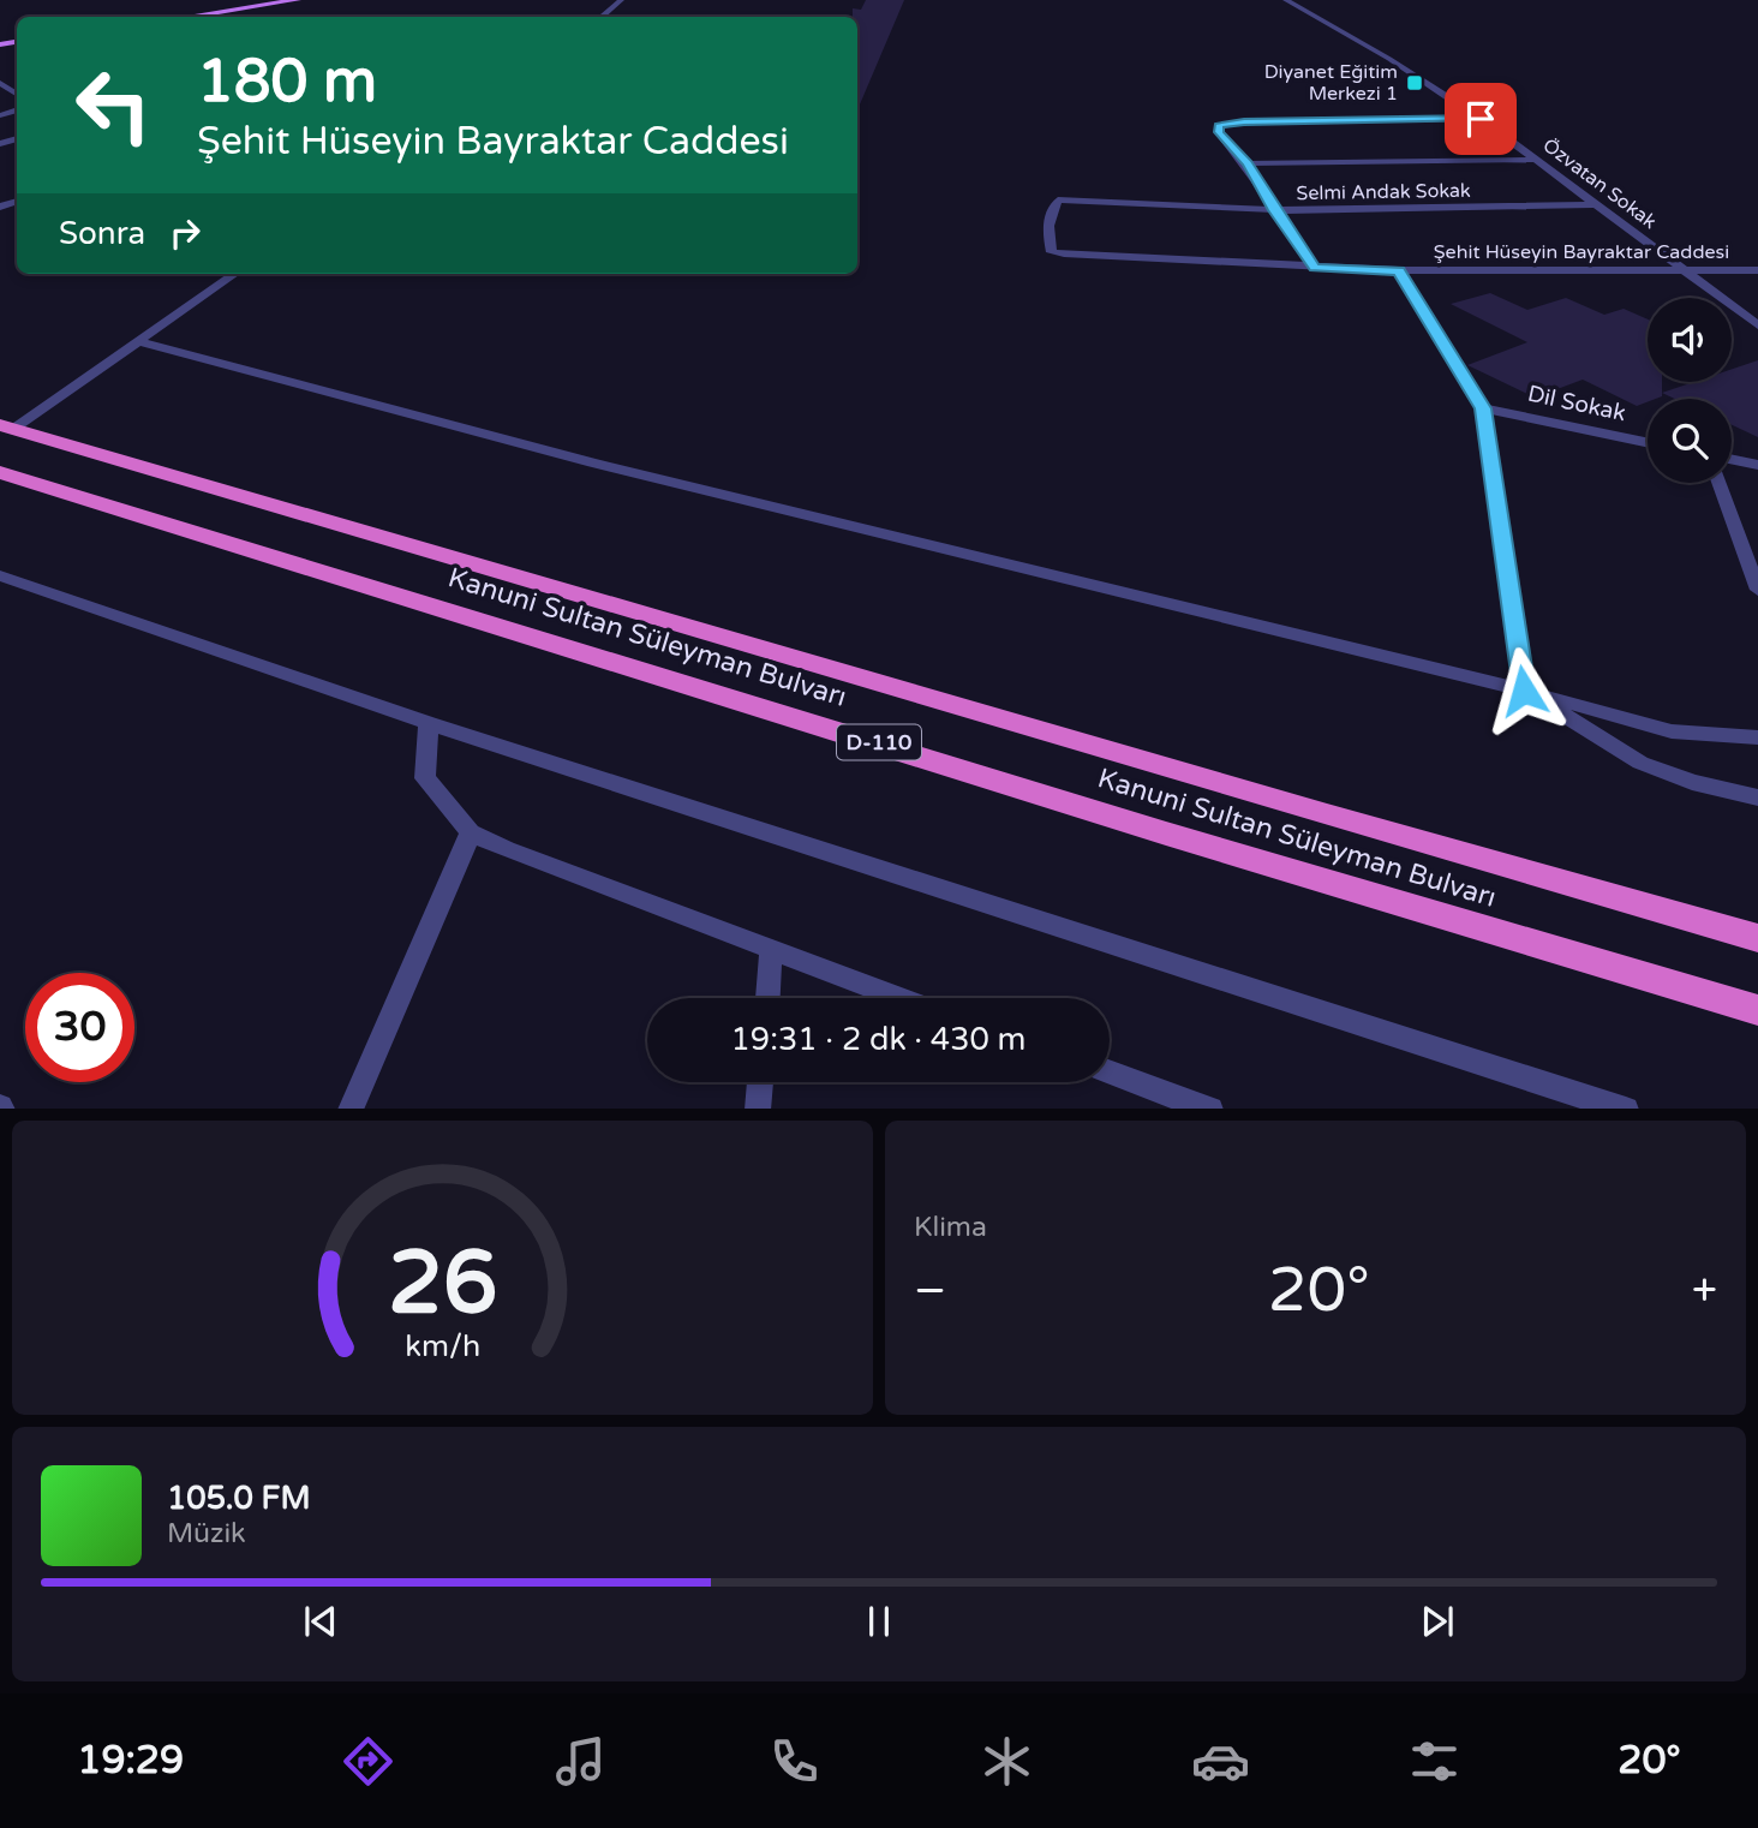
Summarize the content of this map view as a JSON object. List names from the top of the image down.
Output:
{
  "streets": {
    "highway": ["Kanuni Sultan Süleyman Bulvarı", "D-110"],
    "street": [
      "Özvatan Sokak",
      "Selmi Andak Sokak",
      "Şehit Hüseyin Bayraktar Caddesi",
      "Dil Sokak"
    ]
  },
  "crossings": [
    ["Özvatan Sokak", "Selmi Andak Sokak"],
    ["Özvatan Sokak", "Şehit Hüseyin Bayraktar Caddesi"],
    ["Selmi Andak Sokak", "Şehit Hüseyin Bayraktar Caddesi"]
  ],
  "places": {
    "transit": ["Diyanet Eğitim Merkezi 1"]
  },
  "page": {
    "turn": ["180 m", "Şehit Hüseyin Bayraktar Caddesi"],
    "then": "Sonra",
    "limit": "30",
    "trip": "19:31 · 2 dk · 430 m",
    "tile": "Klima",
    "heat": ["−", "20°", "+"],
    "song": ["105.0 FM", "Müzik"],
    "tabs": ["19:29", "20°"],
    "gauge": ["26", "km/h"]
  }
}
